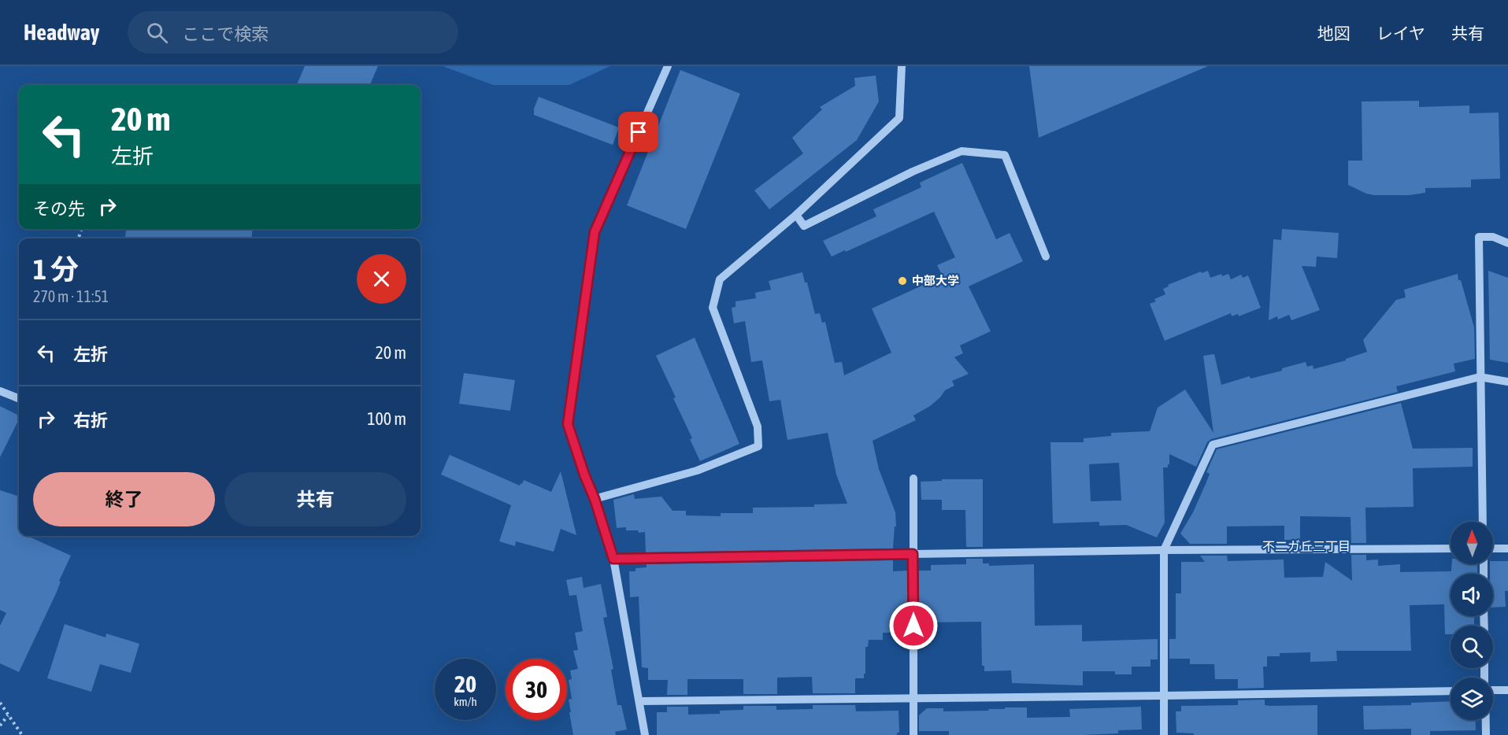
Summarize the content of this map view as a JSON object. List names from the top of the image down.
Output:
{
  "districts": ["不二ガ丘三丁目"],
  "places": ["中部大学"],
  "north": "top",
  "page": {
    "header": "Headway",
    "search": "ここで検索",
    "nav": ["地図", "レイヤ", "共有"],
    "turn": ["20 m", "左折"],
    "then": "その先",
    "heading": ["1 分", "270 m · 11:51"],
    "list": [
      {
        "name": "左折",
        "value": "20 m"
      },
      {
        "name": "右折",
        "value": "100 m"
      }
    ],
    "buttons": ["終了", "共有"],
    "speed": "20 km/h",
    "limit": "30"
  }
}
